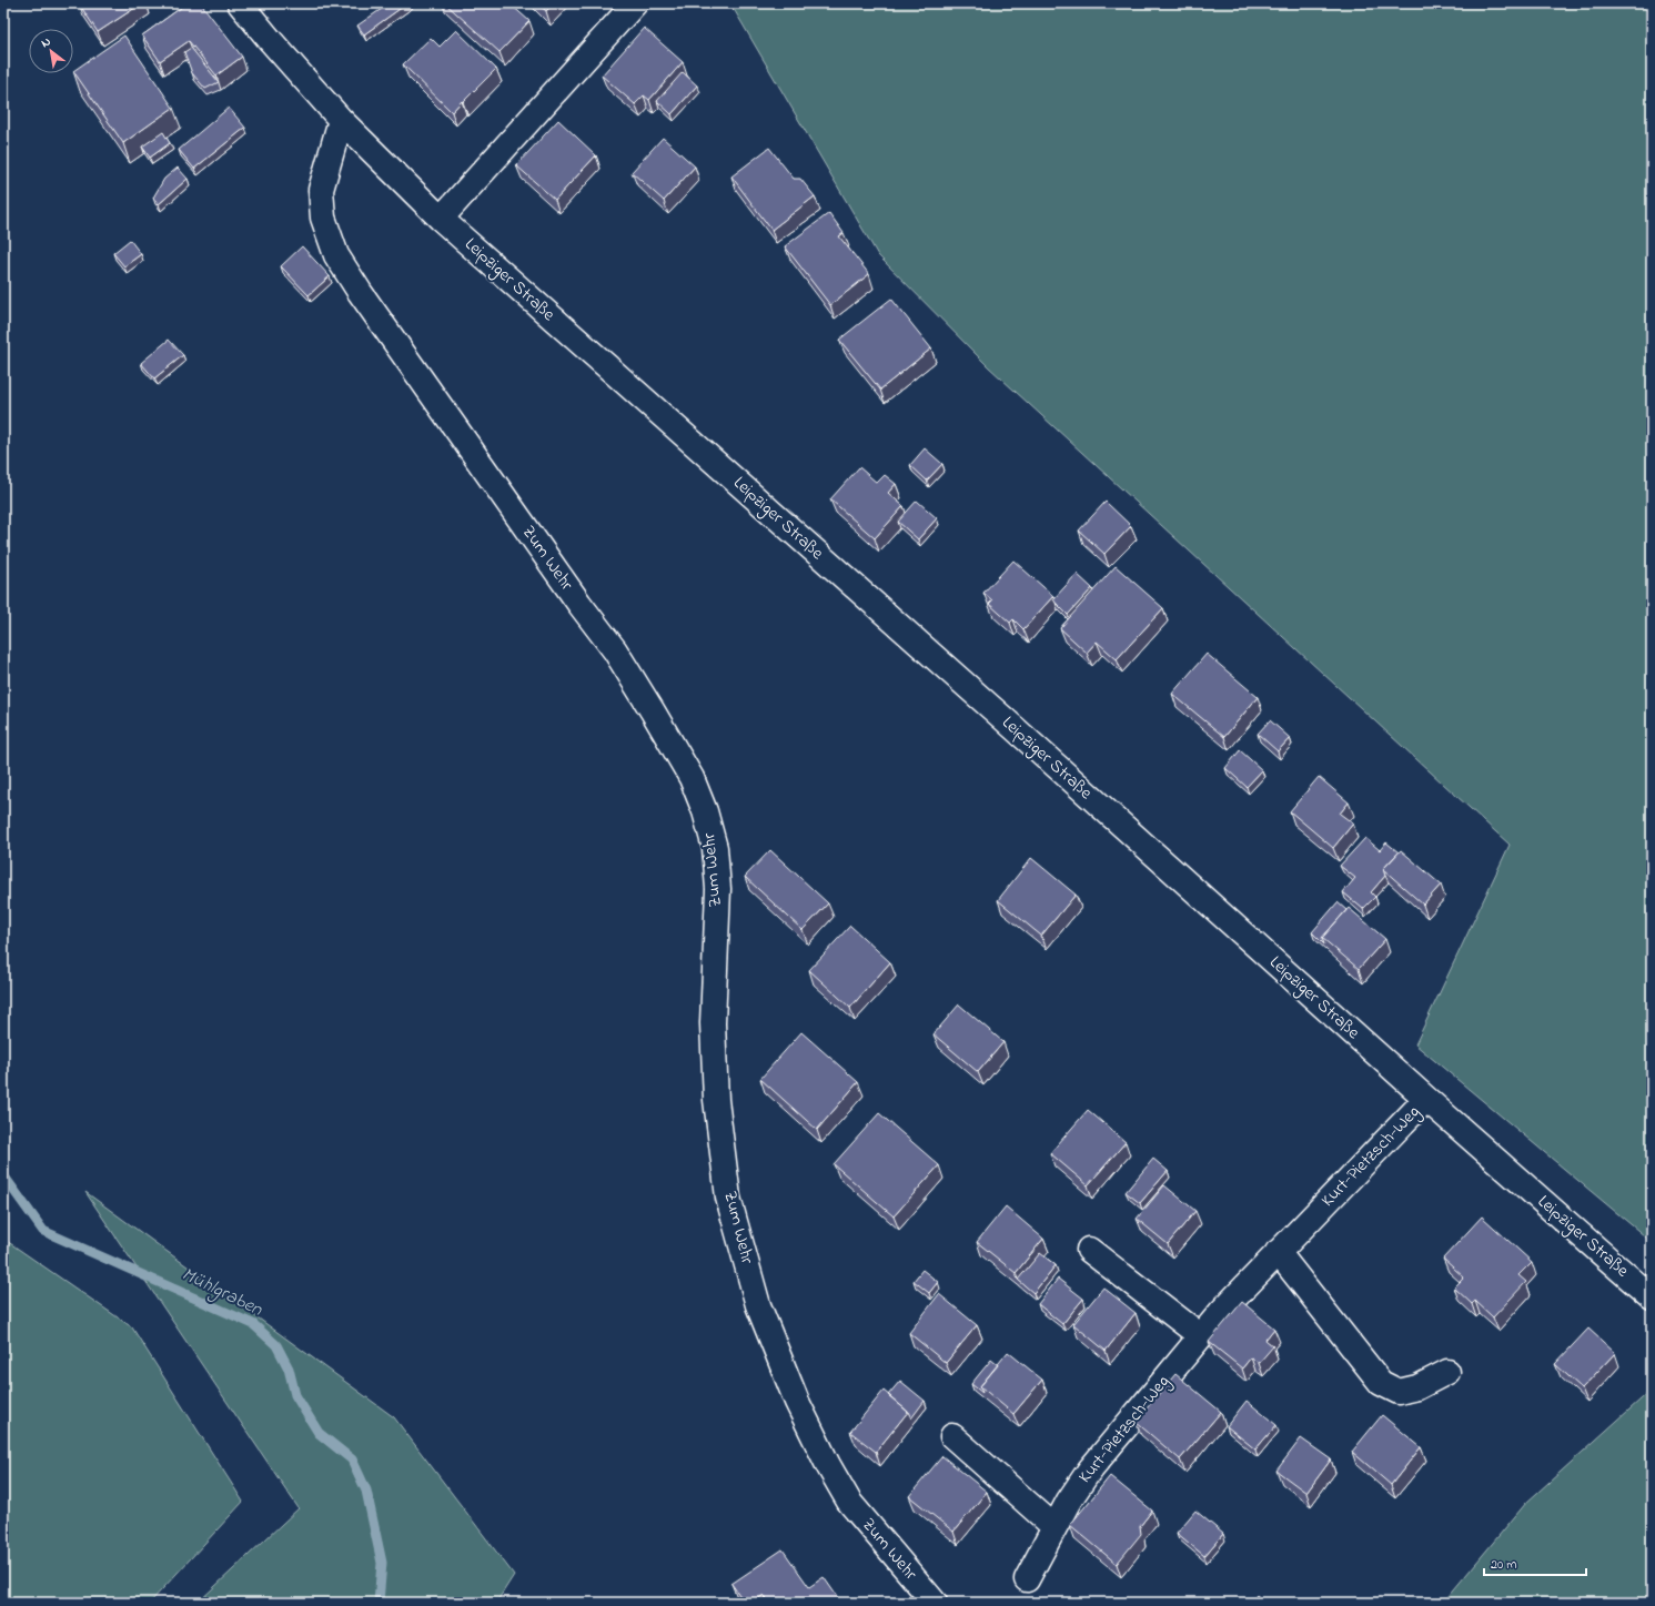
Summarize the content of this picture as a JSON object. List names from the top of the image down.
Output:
{
  "streets": {
    "street": ["Leipziger Straße", "Zum Wehr", "Kurt-Pietzsch-Weg"]
  },
  "crossings": [
    ["Leipziger Straße", "Zum Wehr"],
    ["Leipziger Straße", "Kurt-Pietzsch-Weg"]
  ],
  "water": ["Mühlgraben"],
  "scale_bar": "20 m",
  "north": "top left"
}
